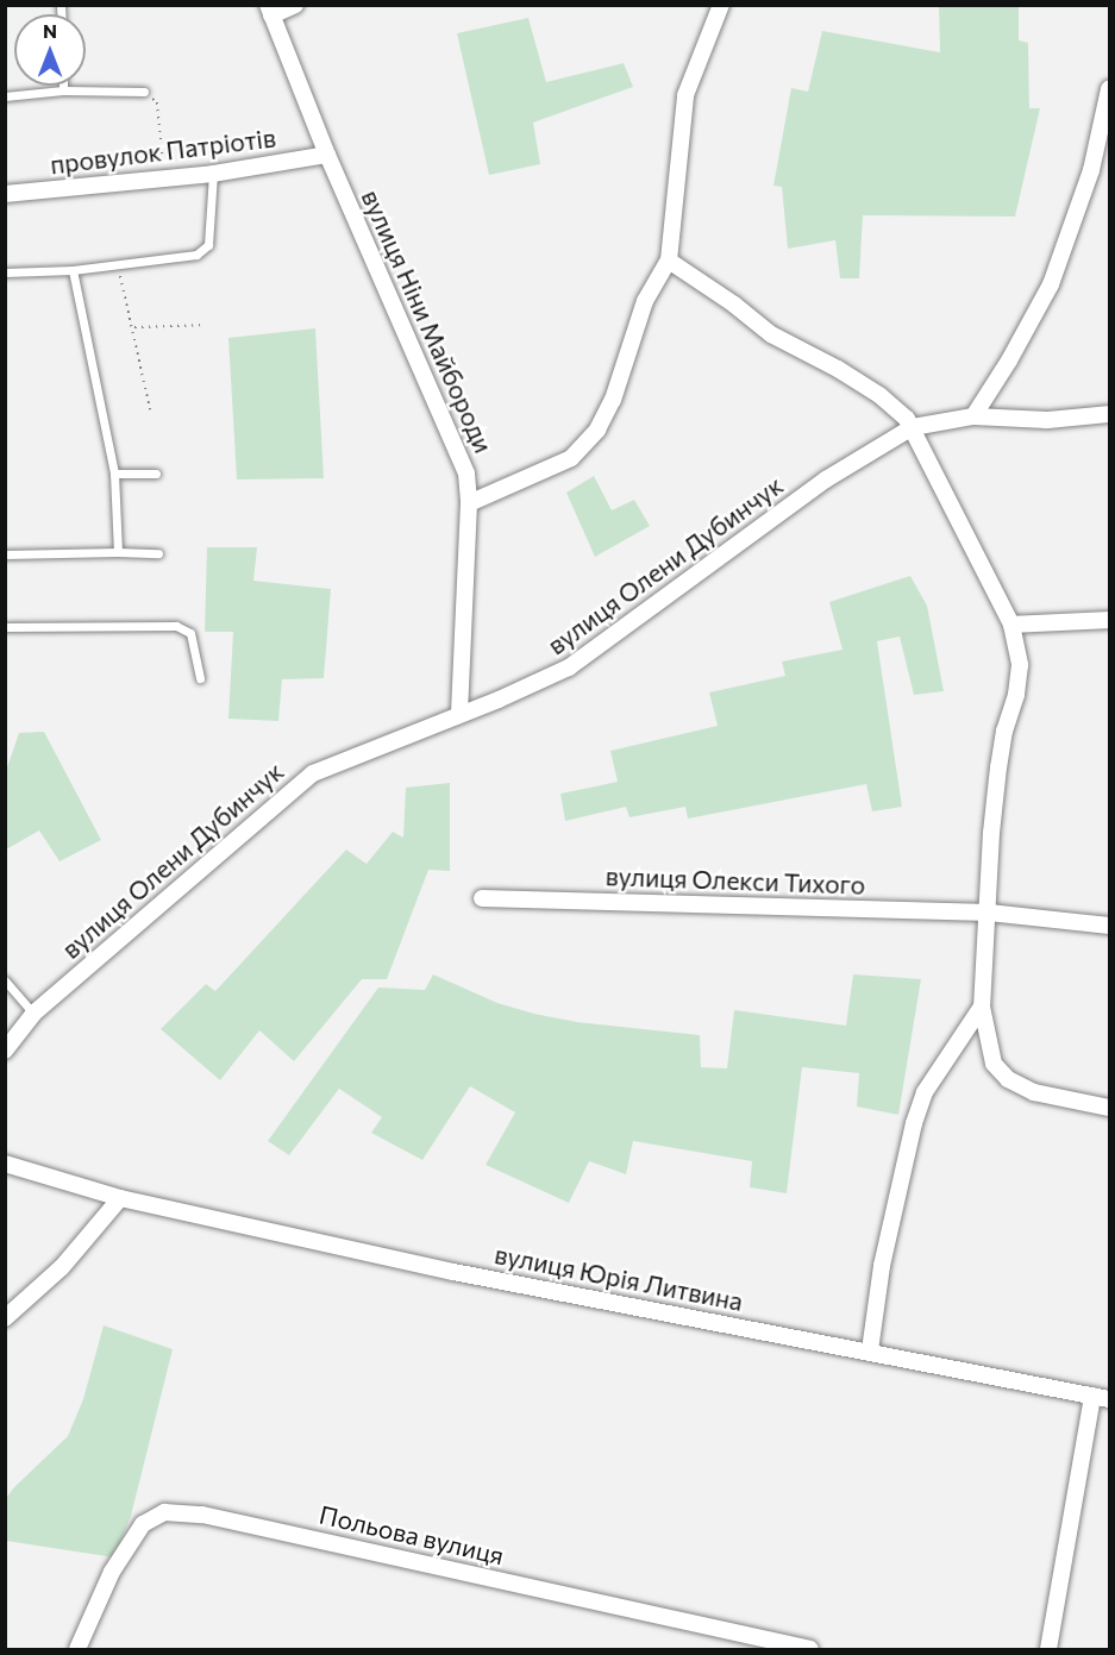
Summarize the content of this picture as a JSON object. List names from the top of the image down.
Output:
{
  "streets": {
    "street": [
      "провулок Патріотів",
      "вулиця Ніни Майбороди",
      "вулиця Олени Дубинчук",
      "вулиця Олекси Тихого",
      "вулиця Юрія Литвина",
      "Польова вулиця"
    ]
  },
  "crossings": [
    ["провулок Патріотів", "вулиця Ніни Майбороди"],
    ["вулиця Ніни Майбороди", "вулиця Олени Дубинчук"]
  ],
  "north": "top"
}
